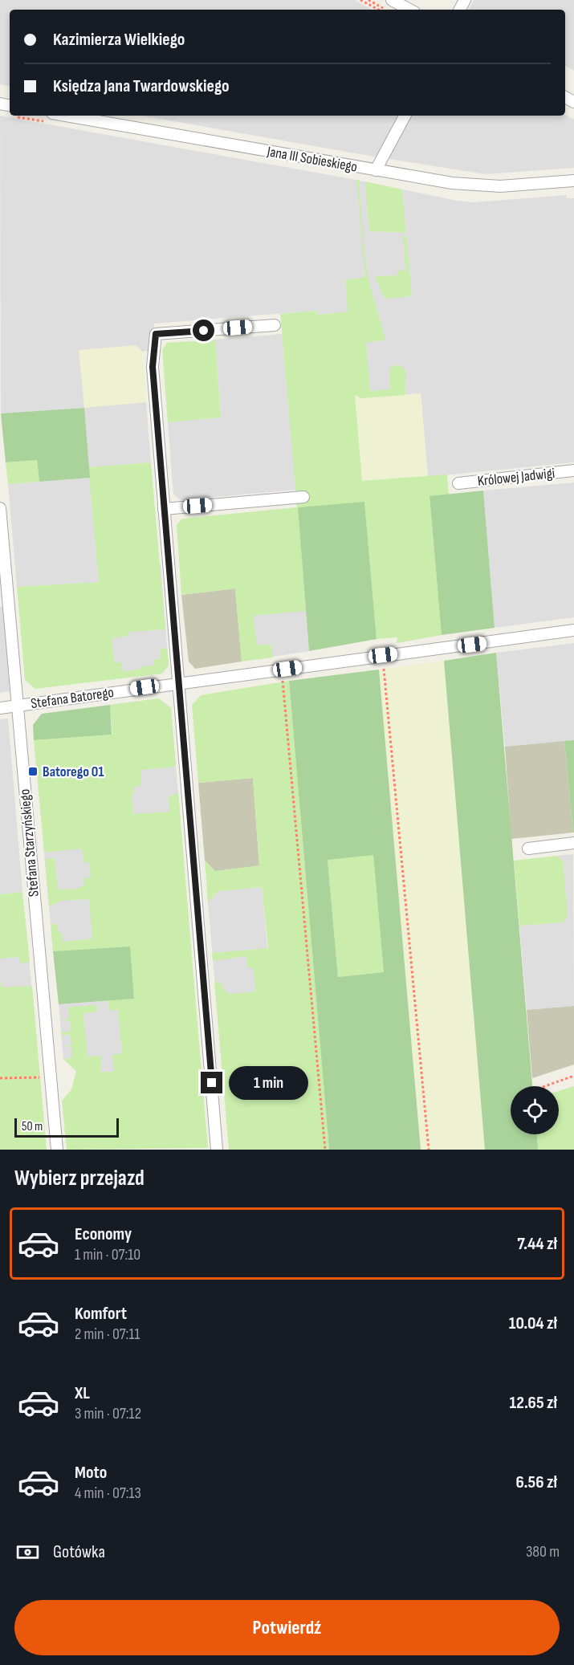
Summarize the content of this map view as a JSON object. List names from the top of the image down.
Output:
{
  "streets": {
    "street": [
      "Jana III Sobieskiego",
      "Królowej Jadwigi",
      "Stefana Batorego",
      "Stefana Starzyńskiego"
    ]
  },
  "crossings": [
    ["Stefana Batorego", "Stefana Starzyńskiego"]
  ],
  "places": {
    "transit": ["Batorego 01"]
  },
  "scale_bar": "50 m",
  "page": {
    "banner": ["Kazimierza Wielkiego", "Księdza Jana Twardowskiego"],
    "bubble": "1 min",
    "scale": "50 m",
    "heading": "Wybierz przejazd",
    "list": [
      {
        "name": "Economy",
        "note": "1 min · 07:10",
        "value": "7.44 zł"
      },
      {
        "name": "Komfort",
        "note": "2 min · 07:11",
        "value": "10.04 zł"
      },
      {
        "name": "XL",
        "note": "3 min · 07:12",
        "value": "12.65 zł"
      },
      {
        "name": "Moto",
        "note": "4 min · 07:13",
        "value": "6.56 zł"
      }
    ],
    "pay": ["Gotówka", "380 m"],
    "buttons": "Potwierdź"
  }
}
